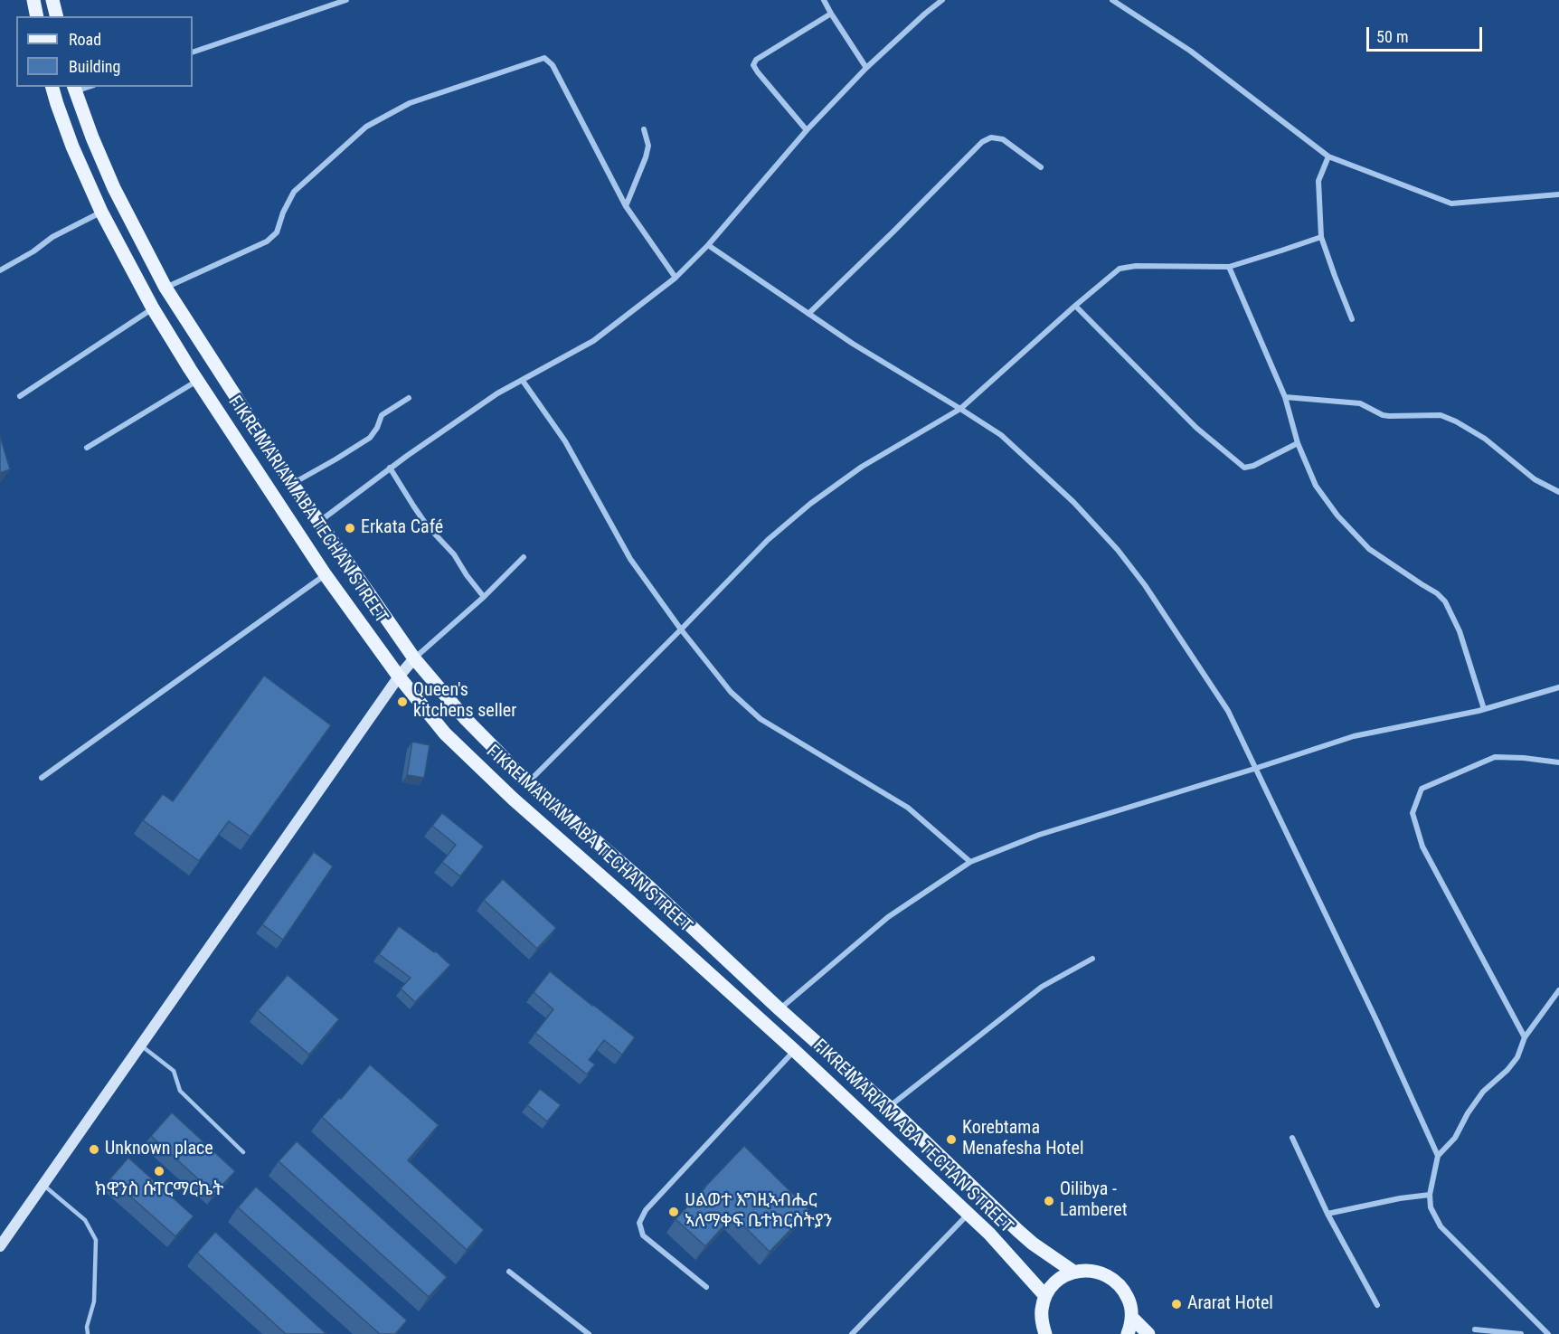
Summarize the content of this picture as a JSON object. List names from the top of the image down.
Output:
{
  "streets": {
    "main road": ["FIKRE MARIAM ABA TECHAN STREET"]
  },
  "places": [
    "Erkata Café",
    "Queen's kitchens seller",
    "Korebtama Menafesha Hotel",
    "Unknown place",
    "ክዊንስ ሱፐርማርኬት",
    "Oilibya - Lamberet",
    "ሀልወተ እግዚኣብሔር ኣለማቀፍ ቤተክርስትያን",
    "Ararat Hotel"
  ],
  "legend": ["Road", "Building"],
  "scale_bar": "50 m"
}
